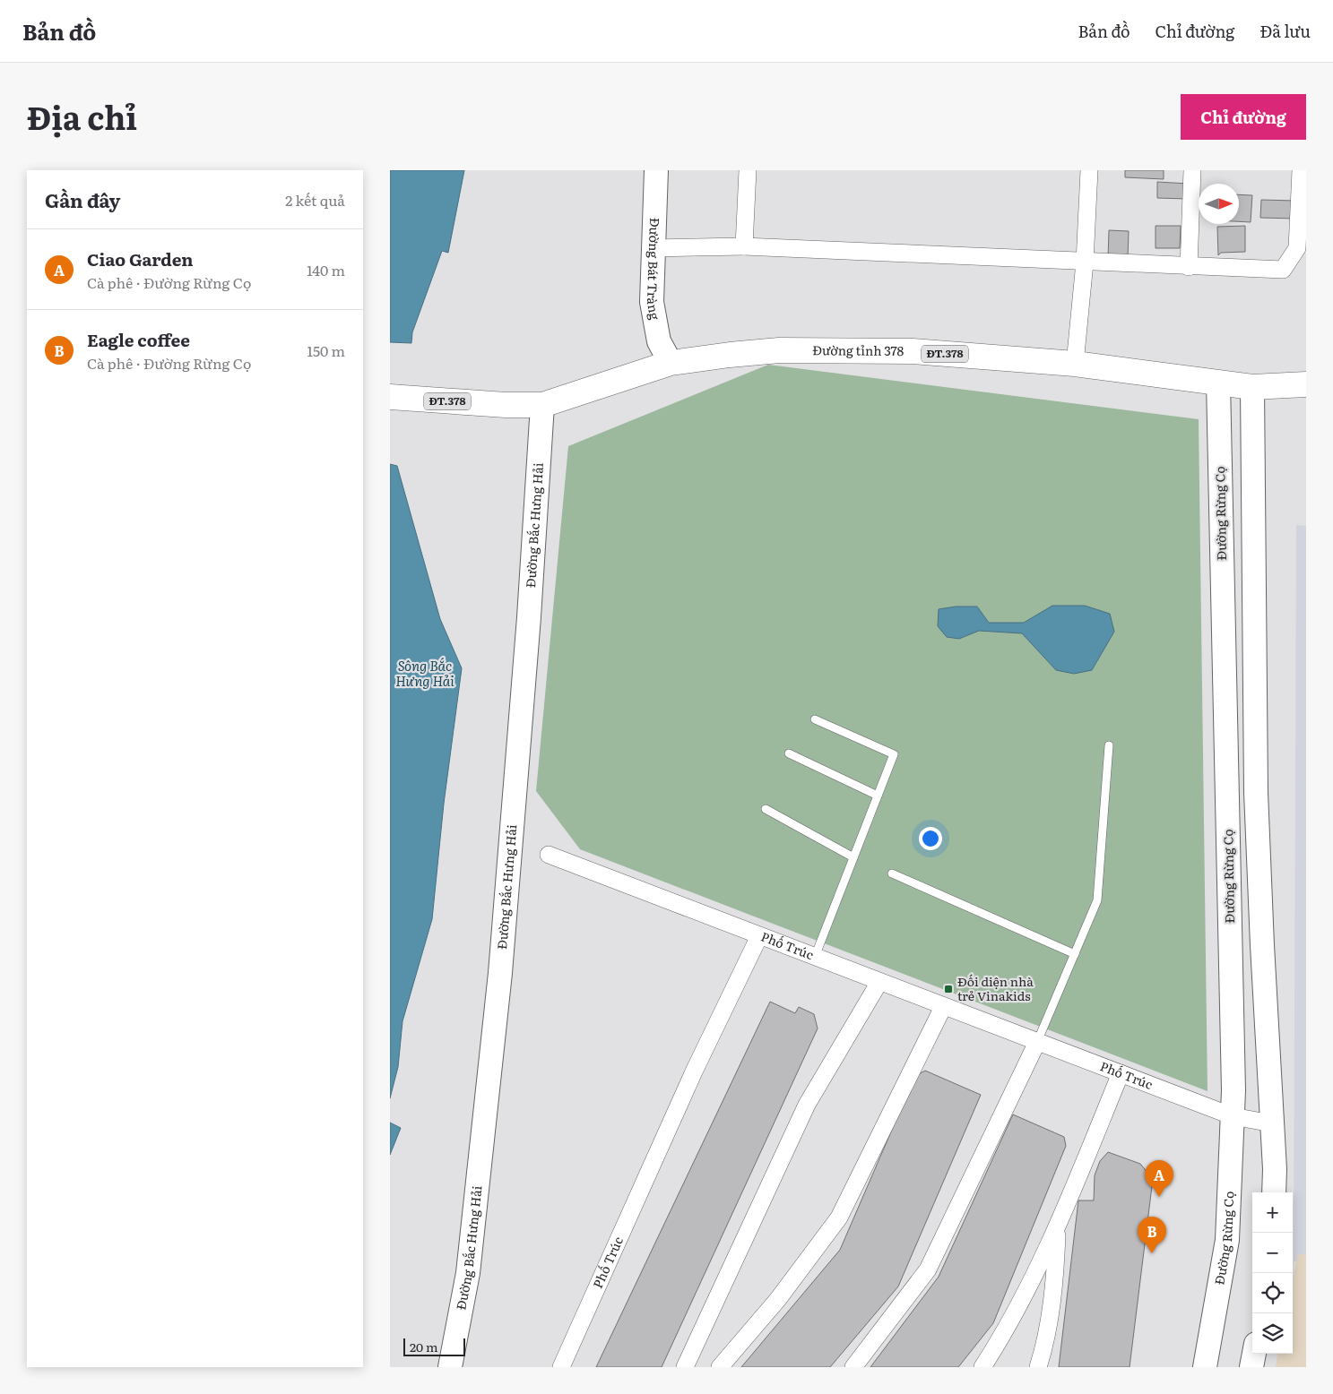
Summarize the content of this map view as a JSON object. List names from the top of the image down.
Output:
{
  "streets": {
    "main road": ["Đường tỉnh 378", "ĐT.378"],
    "street": [
      "Đường Bát Tràng",
      "Đường Rừng Cọ",
      "Đường Bắc Hưng Hải",
      "Phố Trúc"
    ]
  },
  "crossings": [
    ["Đường Bát Tràng", "Đường tỉnh 378"],
    ["Đường tỉnh 378", "ĐT.378"],
    ["Đường tỉnh 378", "Đường Rừng Cọ"],
    ["Đường tỉnh 378", "Đường Bắc Hưng Hải"],
    ["ĐT.378", "Đường Rừng Cọ"],
    ["Đường Rừng Cọ", "Phố Trúc"]
  ],
  "water": ["Sông Bắc Hưng Hải"],
  "places": {
    "transit": ["Đối diện nhà trẻ Vinakids"]
  },
  "scale_bar": "20 m",
  "north": "right",
  "page": {
    "header": "Bản đồ",
    "nav": ["Bản đồ", "Chỉ đường", "Đã lưu"],
    "title": "Địa chỉ",
    "buttons": "Chỉ đường",
    "heading": ["Gần đây", "2 kết quả"],
    "list": [
      {
        "mark": "A",
        "name": "Ciao Garden",
        "note": "Cà phê · Đường Rừng Cọ",
        "value": "140 m"
      },
      {
        "mark": "B",
        "name": "Eagle coffee",
        "note": "Cà phê · Đường Rừng Cọ",
        "value": "150 m"
      }
    ],
    "pins": ["A", "B"],
    "map_buttons": ["+", "−"],
    "scale": "20 m"
  }
}
